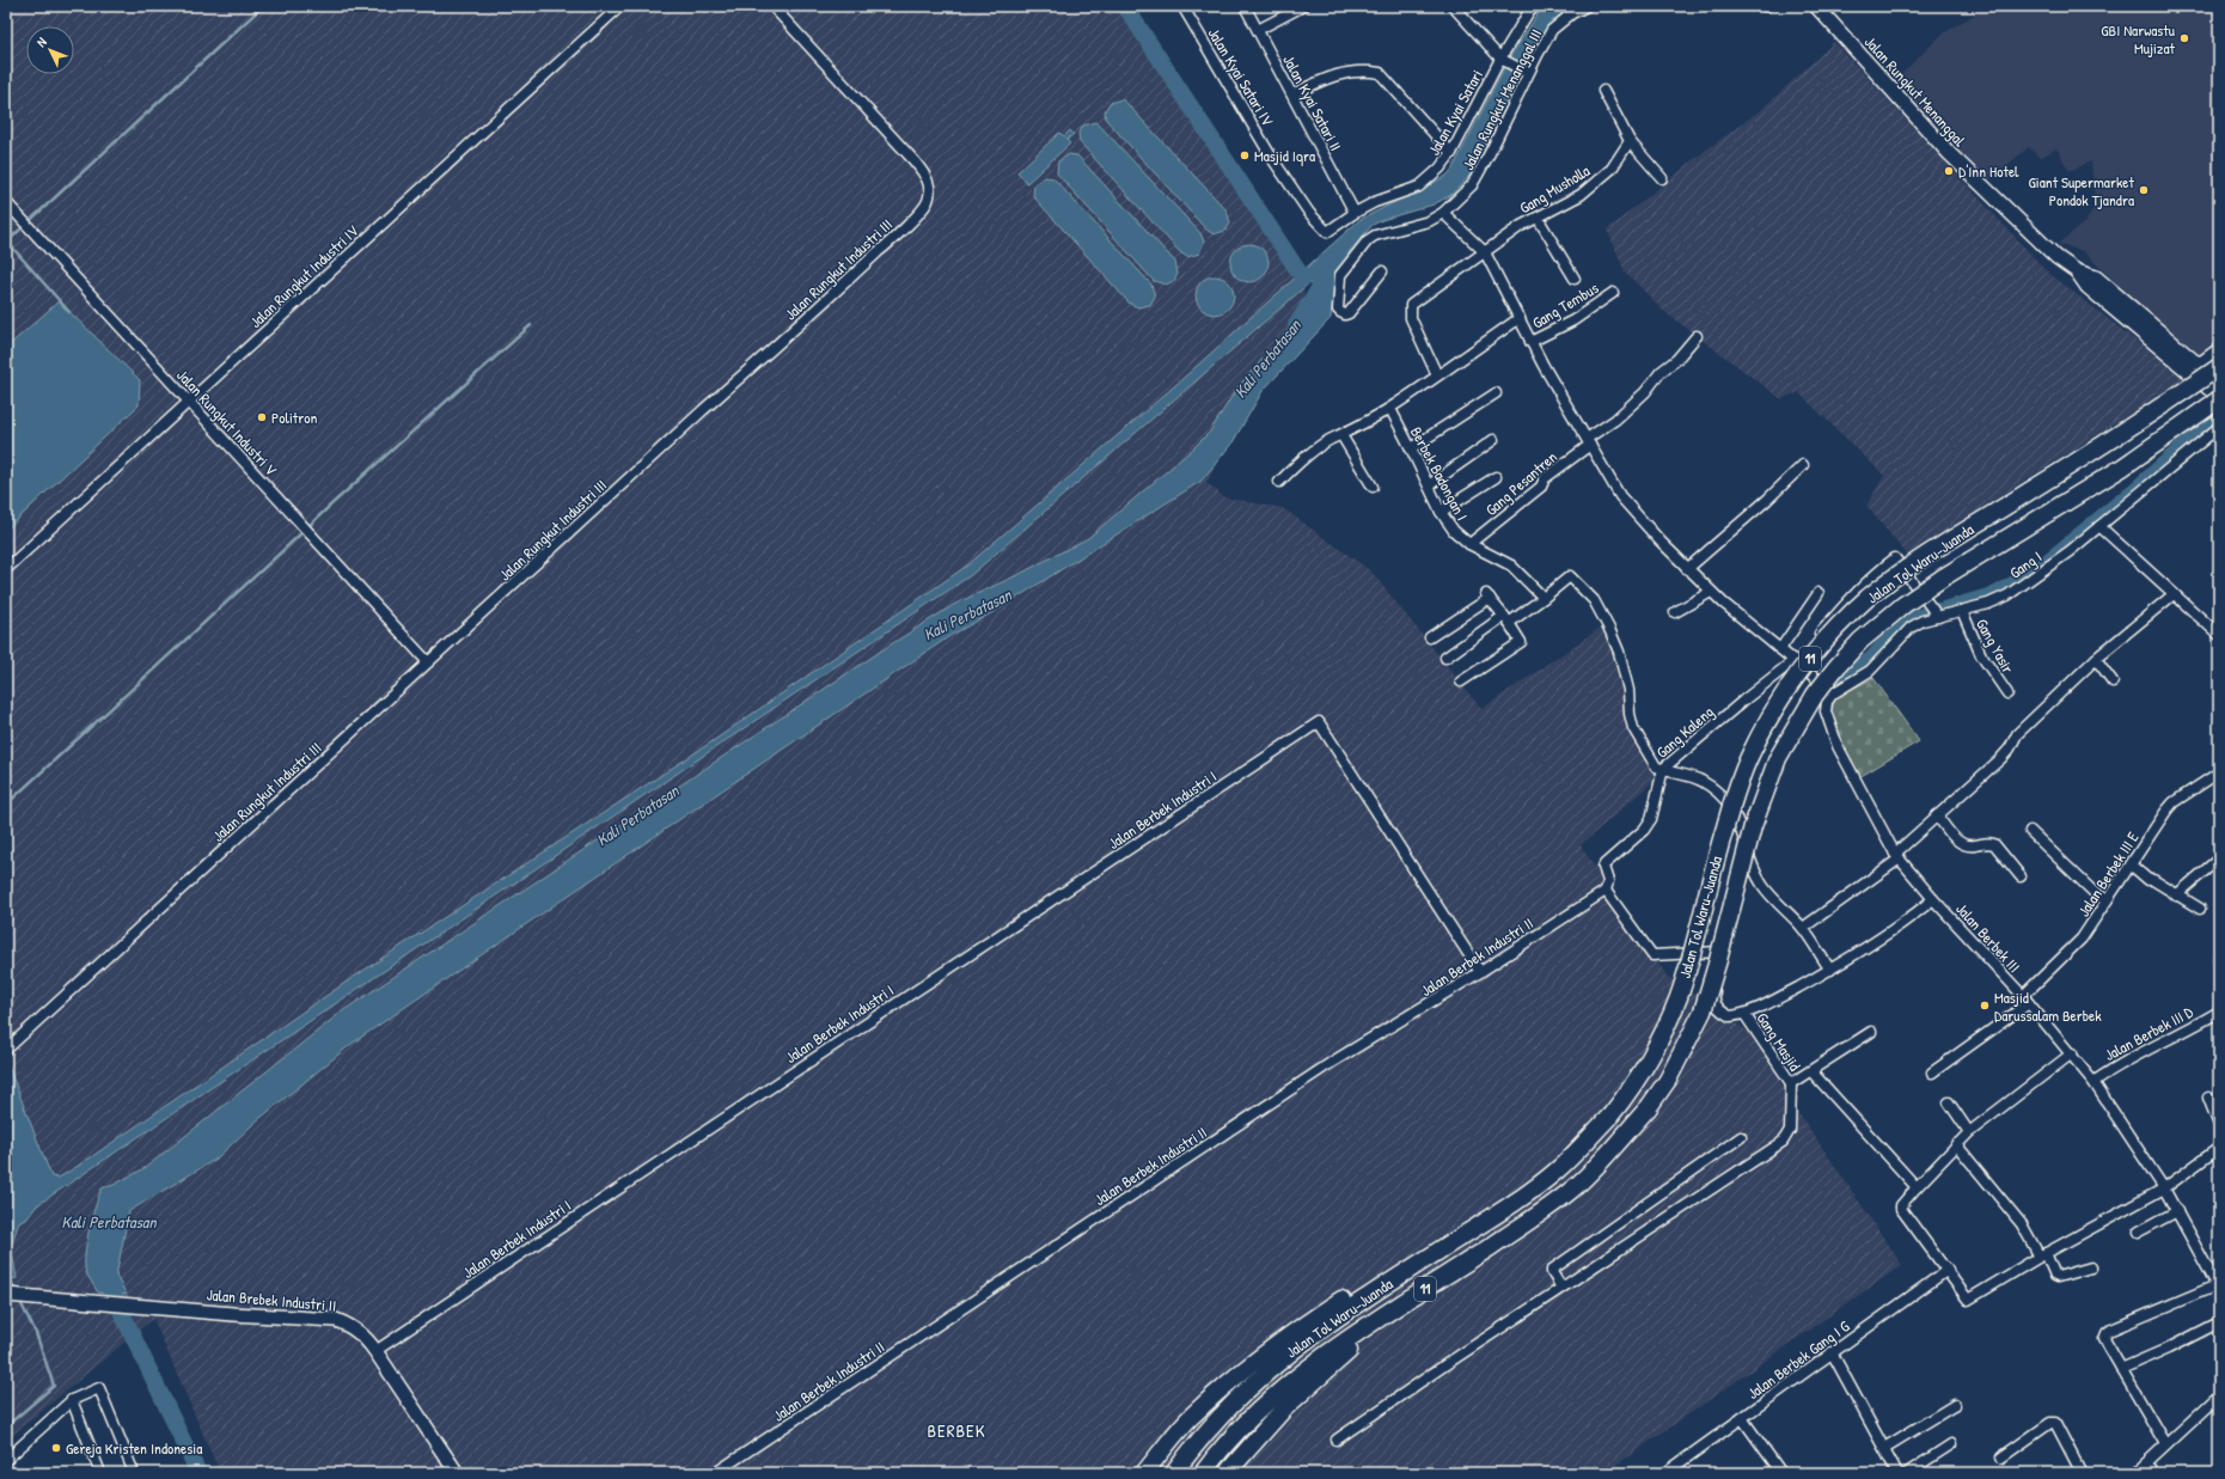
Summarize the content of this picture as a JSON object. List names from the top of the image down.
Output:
{
  "streets": {
    "highway": ["Jalan Tol Waru–Juanda", "11"],
    "main road": ["Jalan Rungkut Menanggal", "Jalan Brebek Industri II"],
    "street": [
      "Jalan Kyai Satari IV",
      "Jalan Rungkut Menanggal III",
      "Jalan Kyai Satari II",
      "Jalan Kyai Satari",
      "Gang Musholla",
      "Jalan Rungkut Industri III",
      "Jalan Rungkut Industri IV",
      "Gang Tembus",
      "Jalan Rungkut Industri V",
      "Berbek Badongan I",
      "Gang Pesantren",
      "Gang I",
      "Gang Yasir",
      "Gang Kaleng",
      "Jalan Berbek Industri I",
      "Jalan Berbek III E",
      "Jalan Berbek III",
      "Jalan Berbek Industri II",
      "Jalan Berbek III D",
      "Gang Masjid",
      "Jalan Berbek Gang I G"
    ]
  },
  "crossings": [
    ["Jalan Kyai Satari IV", "Jalan Kyai Satari"],
    ["Jalan Rungkut Menanggal", "Jalan Tol Waru–Juanda"],
    ["Jalan Kyai Satari II", "Jalan Kyai Satari"],
    ["Jalan Rungkut Industri III", "Jalan Rungkut Industri V"],
    ["Jalan Rungkut Industri IV", "Jalan Rungkut Industri V"],
    ["Berbek Badongan I", "Gang Pesantren"],
    ["Gang I", "Gang Yasir"],
    ["Gang I", "Gang Kaleng"],
    ["Gang I", "Jalan Berbek III"],
    ["Gang Kaleng", "Jalan Berbek Industri II"],
    ["Jalan Berbek Industri I", "Jalan Berbek Industri II"],
    ["Jalan Berbek Industri I", "Jalan Brebek Industri II"],
    ["Jalan Berbek III E", "Jalan Berbek III"],
    ["Jalan Berbek III", "Jalan Berbek III D"]
  ],
  "districts": ["BERBEK"],
  "water": ["Kali Perbatasan"],
  "places": [
    "GBI Narwastu Mujizat",
    "Masjid Iqra",
    "D'Inn Hotel",
    "Giant Supermarket Pondok Tjandra",
    "Politron",
    "Masjid Darussalam Berbek",
    "Gereja Kristen Indonesia"
  ],
  "north": "top left"
}
